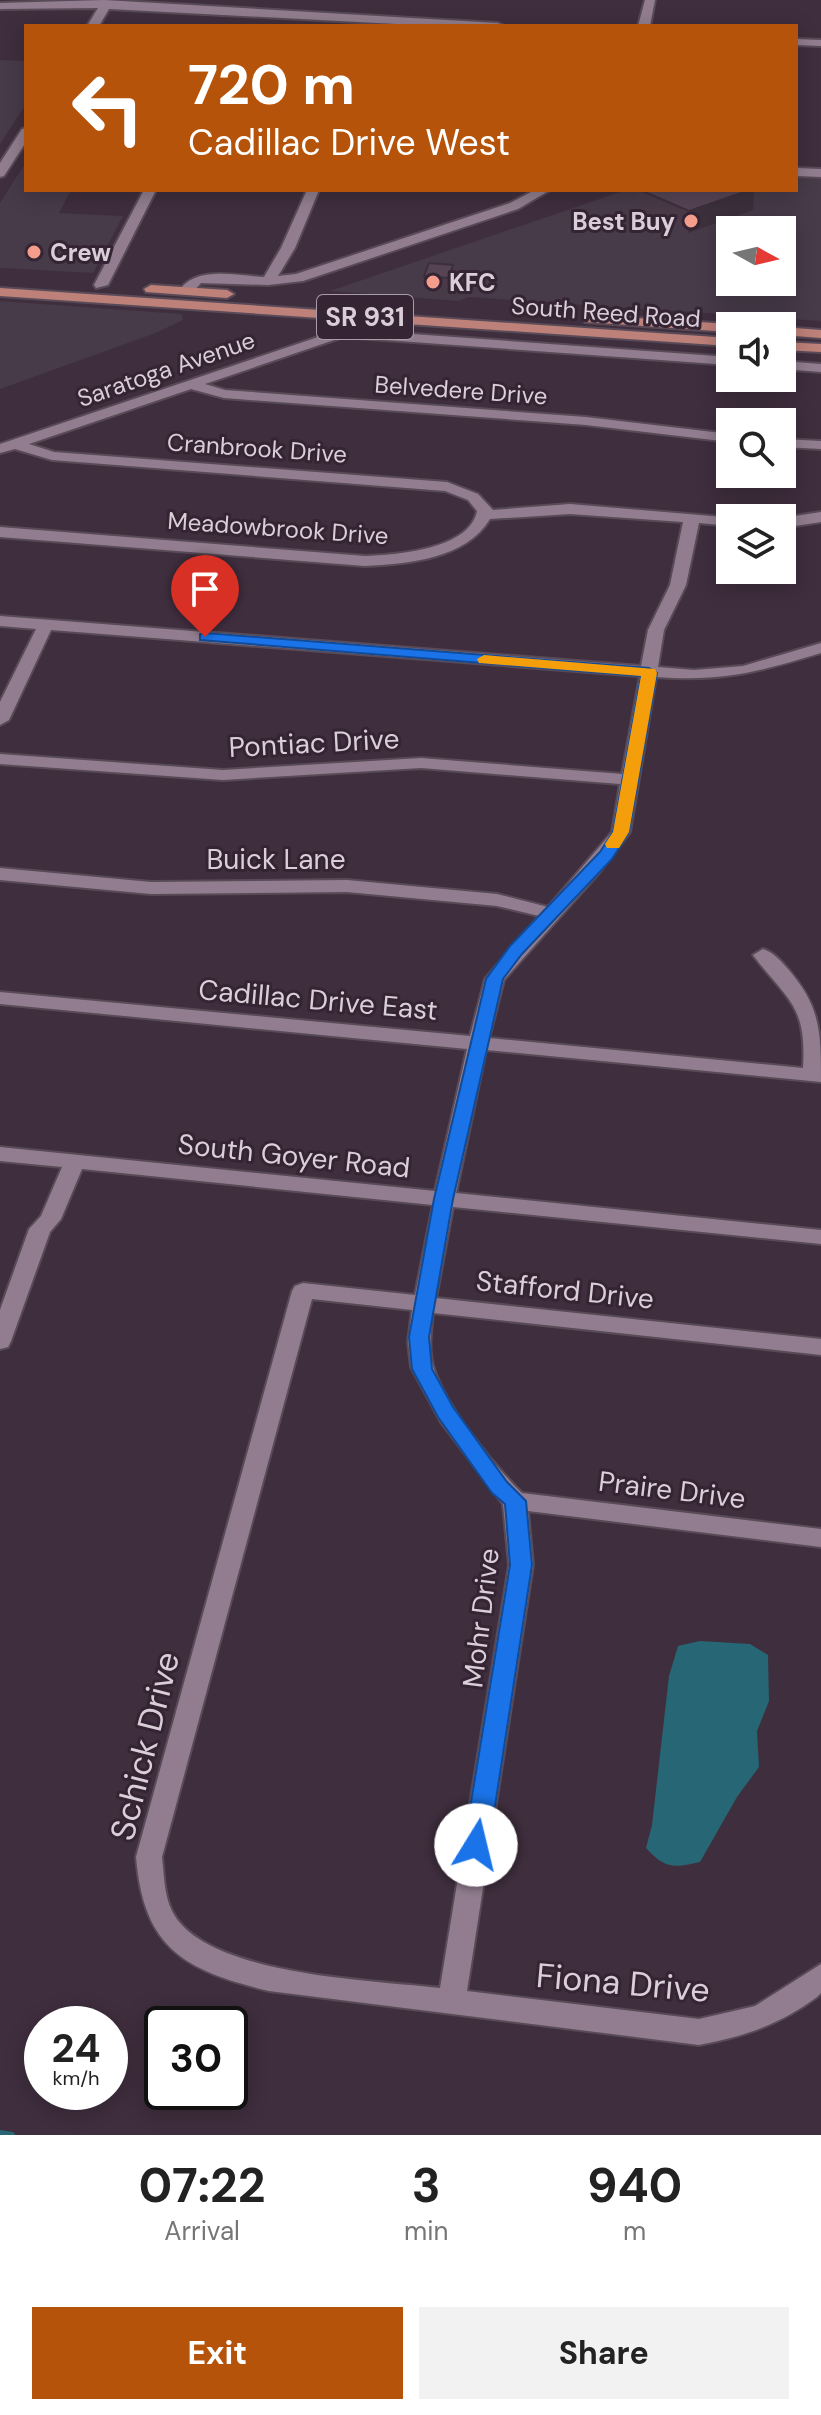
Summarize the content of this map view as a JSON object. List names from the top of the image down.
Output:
{
  "streets": {
    "main road": ["South Reed Road", "SR 931"],
    "street": [
      "Saratoga Avenue",
      "Belvedere Drive",
      "Cranbrook Drive",
      "Meadowbrook Drive",
      "Pontiac Drive",
      "Buick Lane",
      "Cadillac Drive East",
      "South Goyer Road",
      "Stafford Drive",
      "Praire Drive",
      "Mohr Drive",
      "Schick Drive",
      "Fiona Drive"
    ]
  },
  "crossings": [
    ["Saratoga Avenue", "Belvedere Drive"],
    ["Saratoga Avenue", "Cranbrook Drive"],
    ["Cranbrook Drive", "Meadowbrook Drive"],
    ["Stafford Drive", "Schick Drive"],
    ["Praire Drive", "Mohr Drive"],
    ["Mohr Drive", "Schick Drive"],
    ["Mohr Drive", "Fiona Drive"],
    ["Schick Drive", "Fiona Drive"]
  ],
  "places": ["Best Buy", "Crew", "KFC"],
  "north": "right",
  "page": {
    "turn": ["720 m", "Cadillac Drive West"],
    "speed": "24 km/h",
    "limit": "30",
    "eta": [
      "07:22",
      "Arrival",
      "3",
      "min",
      "940",
      "m"
    ],
    "buttons": ["Exit", "Share"]
  }
}
